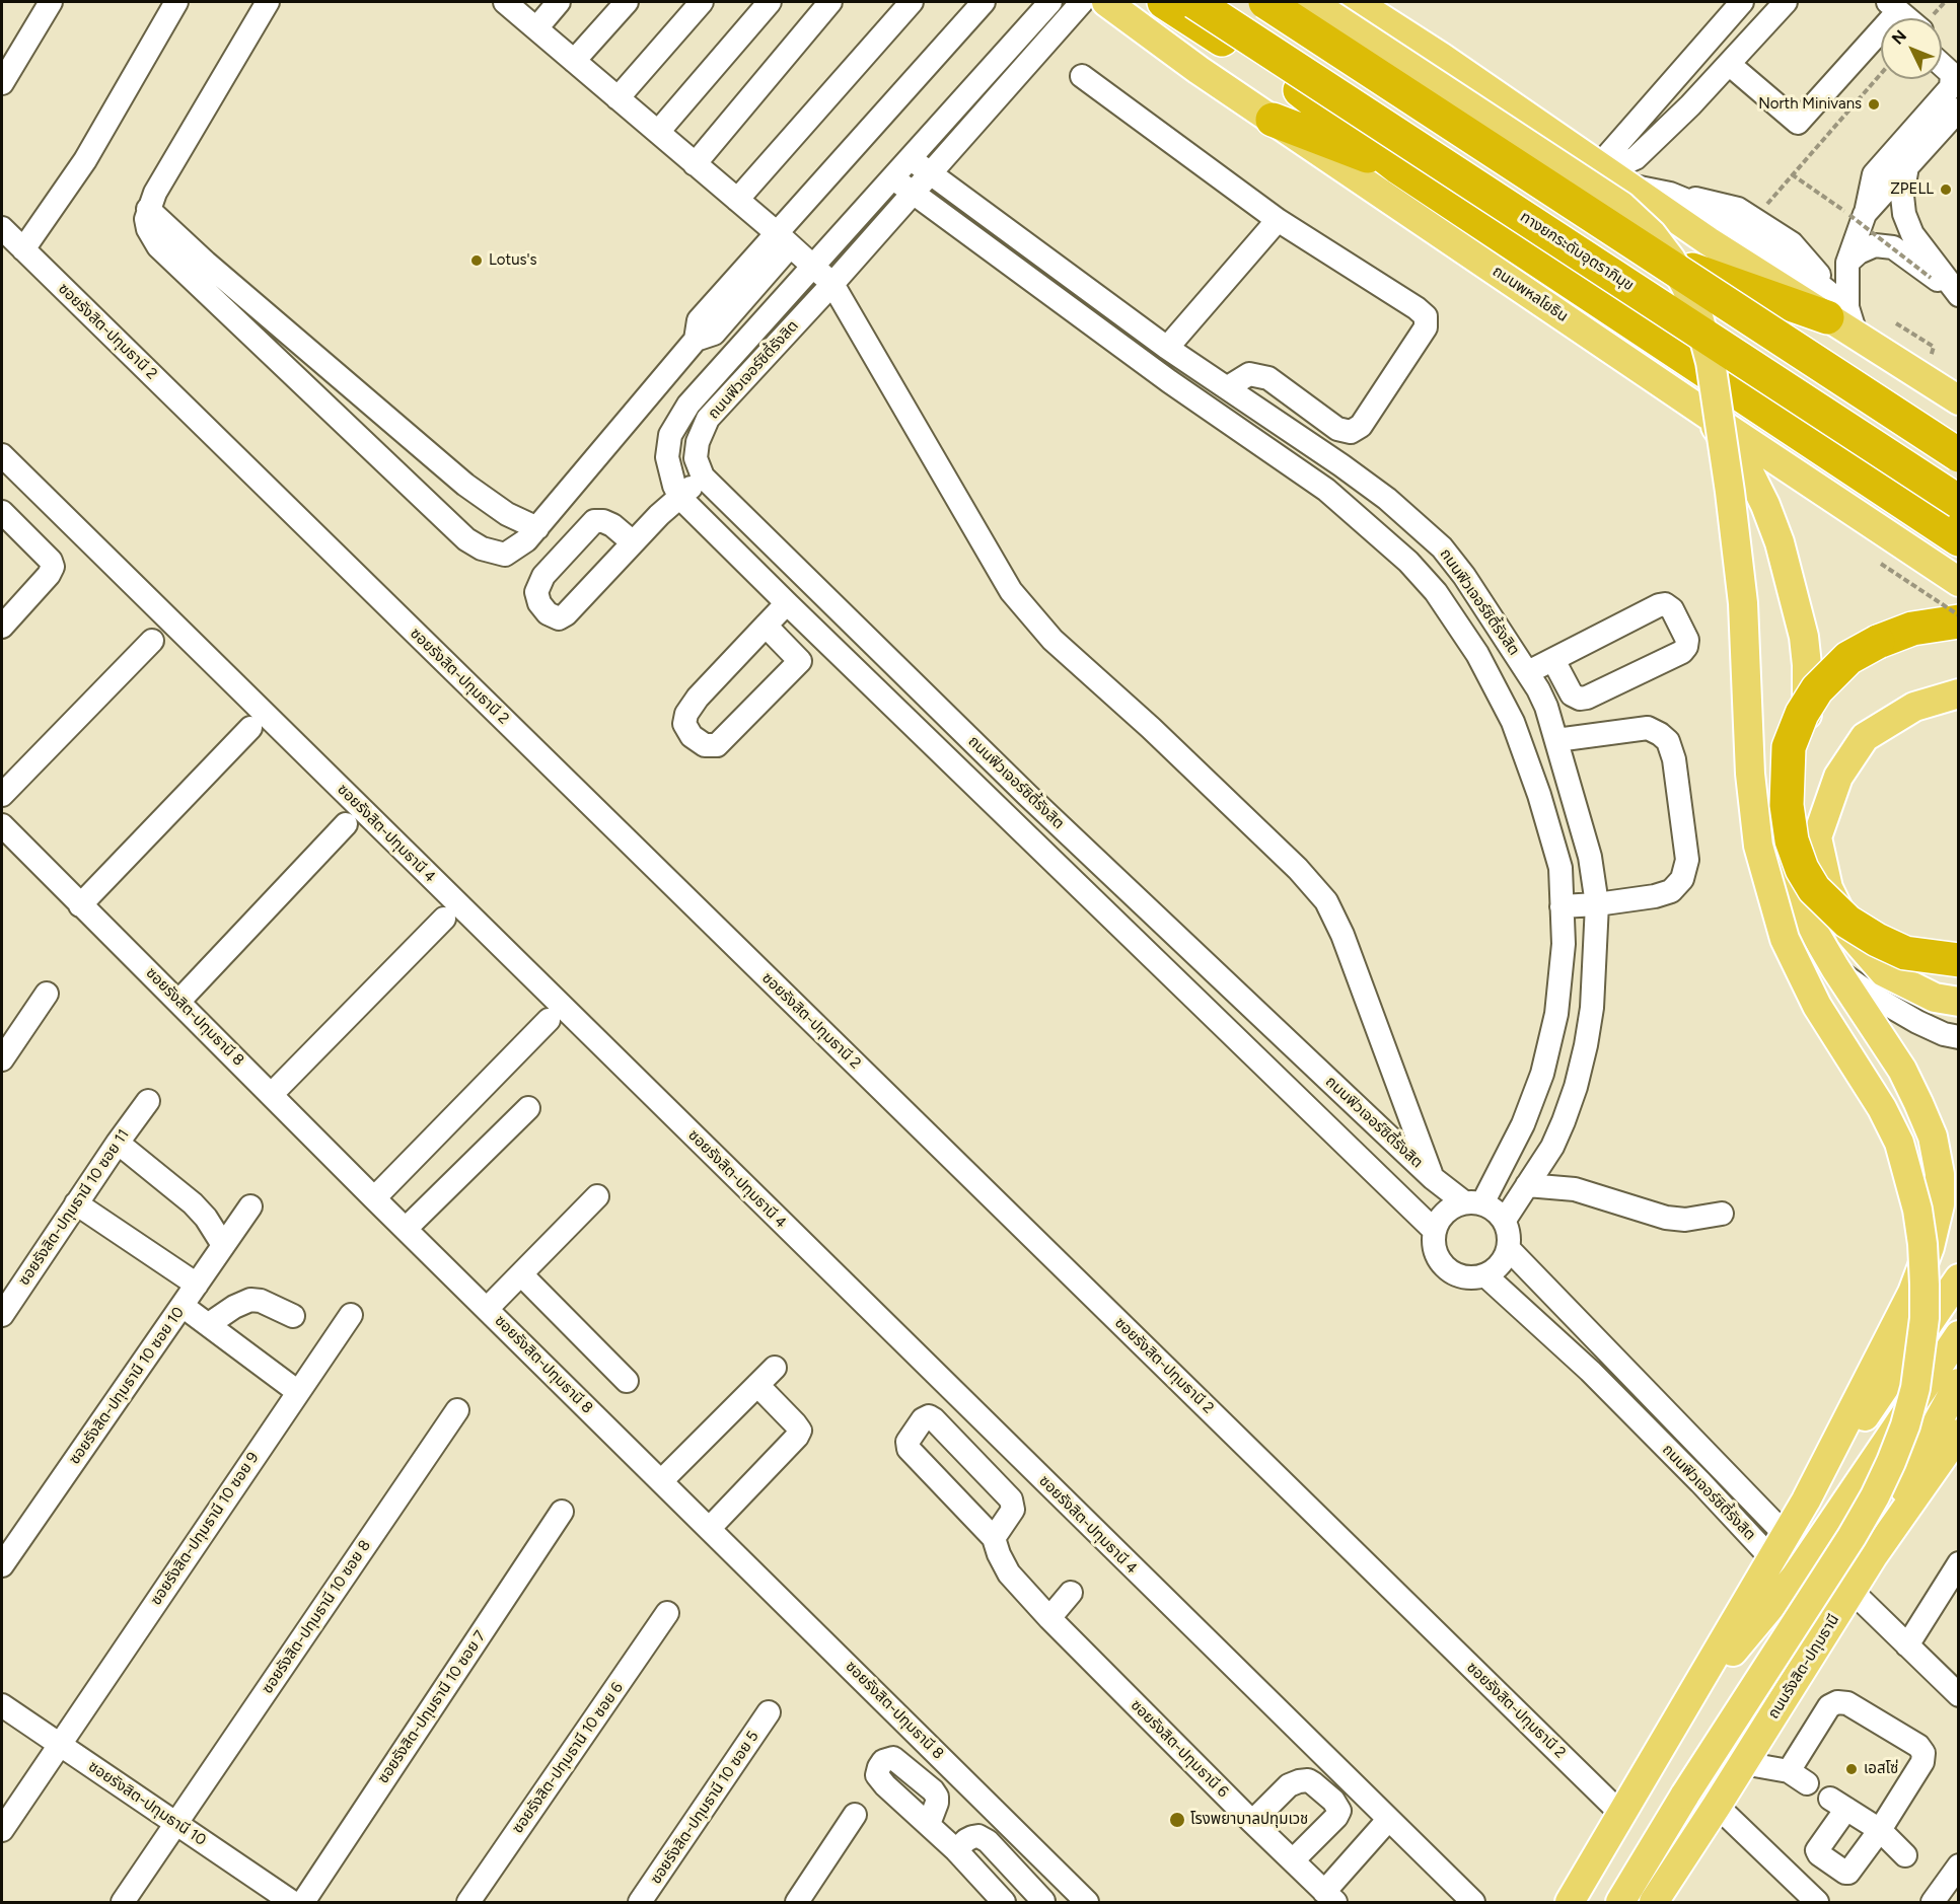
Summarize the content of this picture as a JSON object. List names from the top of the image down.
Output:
{
  "streets": {
    "highway": ["ทางยกระดับอุตราภิมุข"],
    "main road": ["ถนนพหลโยธิน", "ถนนรังสิต-ปทุมธานี"],
    "street": [
      "ซอยรังสิต-ปทุมธานี 2",
      "ถนนฟิวเจอร์ซิตี้รังสิต",
      "ซอยรังสิต-ปทุมธานี 4",
      "ซอยรังสิต-ปทุมธานี 8",
      "ซอยรังสิต-ปทุมธานี 10 ซอย 11",
      "ซอยรังสิต-ปทุมธานี 10 ซอย 10",
      "ซอยรังสิต-ปทุมธานี 10 ซอย 9",
      "ซอยรังสิต-ปทุมธานี 10 ซอย 8",
      "ซอยรังสิต-ปทุมธานี 10 ซอย 7",
      "ซอยรังสิต-ปทุมธานี 6",
      "ซอยรังสิต-ปทุมธานี 10 ซอย 6",
      "ซอยรังสิต-ปทุมธานี 10",
      "ซอยรังสิต-ปทุมธานี 10 ซอย 5"
    ]
  },
  "crossings": [
    ["ซอยรังสิต-ปทุมธานี 10 ซอย 9", "ซอยรังสิต-ปทุมธานี 10"],
    ["ซอยรังสิต-ปทุมธานี 10 ซอย 8", "ซอยรังสิต-ปทุมธานี 10"]
  ],
  "places": [
    "North Minivans",
    "ZPELL",
    "Lotus's",
    "เอสโซ่",
    "โรงพยาบาลปทุมเวช"
  ],
  "north": "top left"
}
